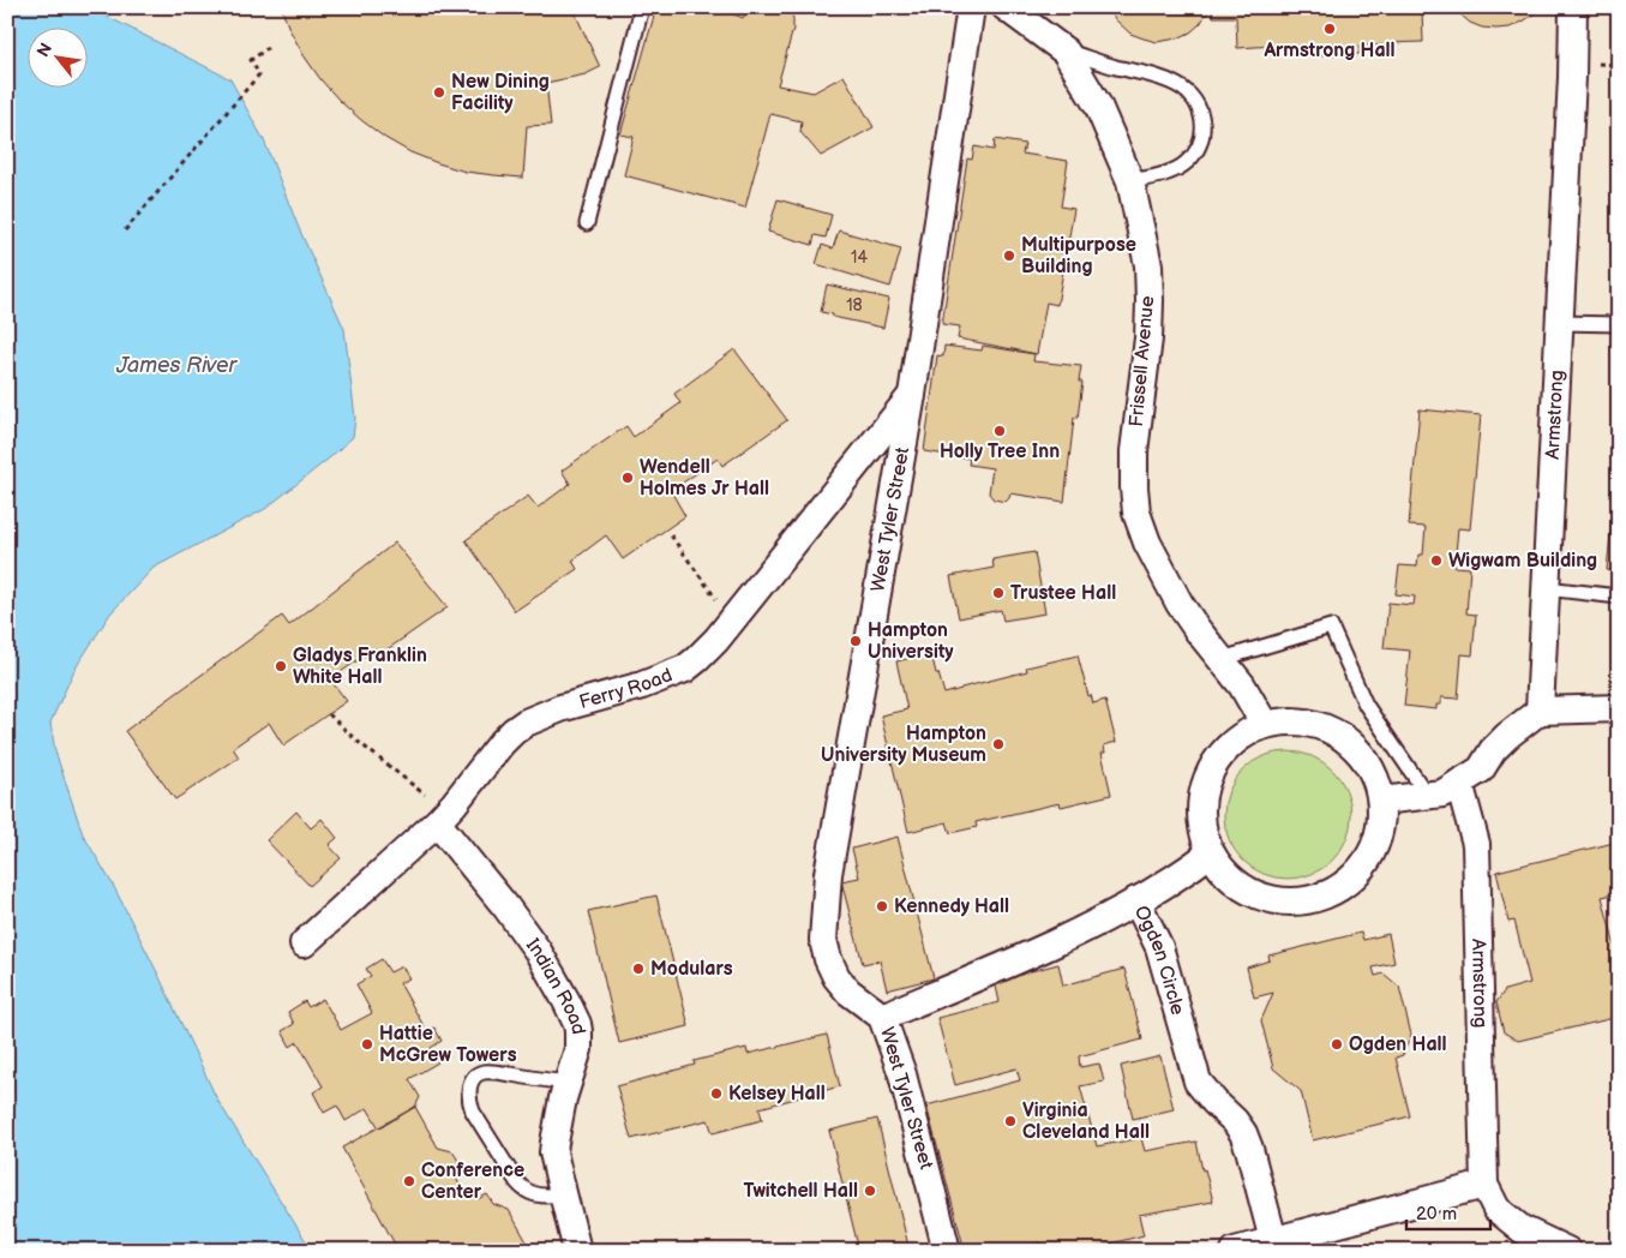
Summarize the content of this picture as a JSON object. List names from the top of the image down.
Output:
{
  "streets": {
    "street": [
      "Frissell Avenue",
      "Armstrong",
      "West Tyler Street",
      "Ferry Road",
      "Ogden Circle",
      "Indian Road"
    ]
  },
  "crossings": [
    ["West Tyler Street", "Ferry Road"],
    ["West Tyler Street", "Ogden Circle"],
    ["Ferry Road", "Indian Road"]
  ],
  "water": ["James River"],
  "places": [
    "Armstrong Hall",
    "New Dining Facility",
    "Multipurpose Building",
    "Holly Tree Inn",
    "Wendell Holmes Jr Hall",
    "Wigwam Building",
    "Trustee Hall",
    "Hampton University",
    "Gladys Franklin White Hall",
    "Hampton University Museum",
    "Kennedy Hall",
    "Modulars",
    "Hattie McGrew Towers",
    "Ogden Hall",
    "Kelsey Hall",
    "Virginia Cleveland Hall",
    "Conference Center",
    "Twitchell Hall"
  ],
  "house_numbers": ["14", "18"],
  "scale_bar": "20 m",
  "north": "top left"
}
